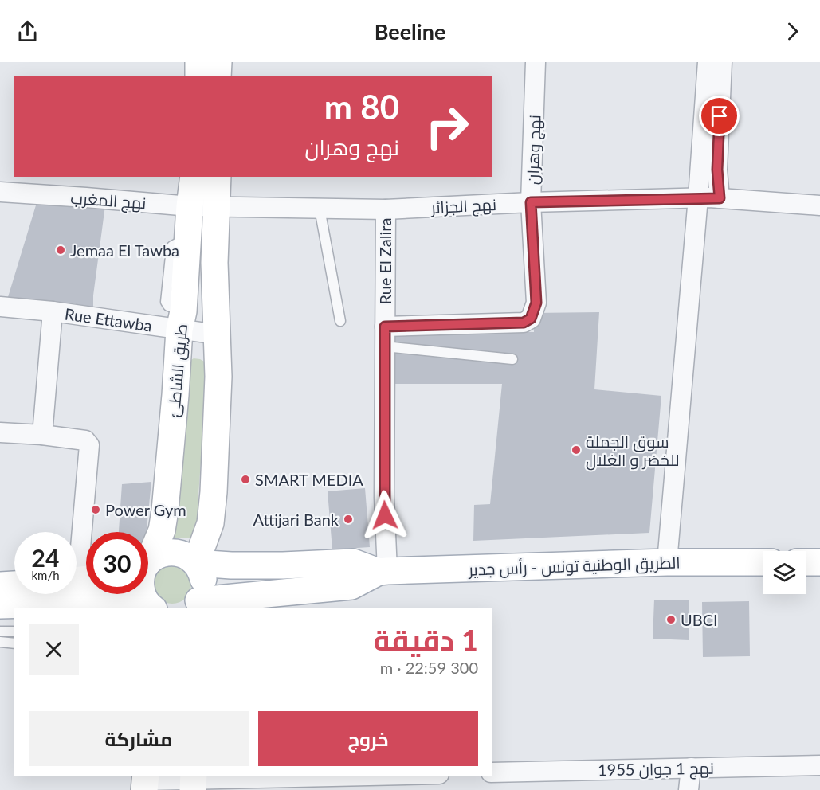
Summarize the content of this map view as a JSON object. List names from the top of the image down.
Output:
{
  "streets": {
    "main road": ["طريق الشاطئ", "الطريق الوطنية تونس - رأس جدير"],
    "street": [
      "نهج وهران",
      "نهج المغرب",
      "نهج الجزائر",
      "Rue El Zalira",
      "Rue Ettawba",
      "نهج 1 جوان 1955"
    ]
  },
  "crossings": [
    ["نهج وهران", "نهج الجزائر"],
    ["نهج وهران", "Rue El Zalira"],
    ["نهج المغرب", "نهج الجزائر"],
    ["نهج المغرب", "طريق الشاطئ"],
    ["نهج الجزائر", "Rue El Zalira"],
    ["Rue El Zalira", "الطريق الوطنية تونس - رأس جدير"],
    ["Rue Ettawba", "طريق الشاطئ"]
  ],
  "places": [
    "Jemaa El Tawba",
    "سوق الجملة للخضر و الغلال",
    "SMART MEDIA",
    "Power Gym",
    "Attijari Bank",
    "UBCI"
  ],
  "page": {
    "header": "Beeline",
    "turn": ["80 m", "نهج وهران"],
    "speed": "24 km/h",
    "limit": "30",
    "heading": ["1 دقيقة", "300 m · 22:59"],
    "buttons": ["خروج", "مشاركة"]
  }
}
